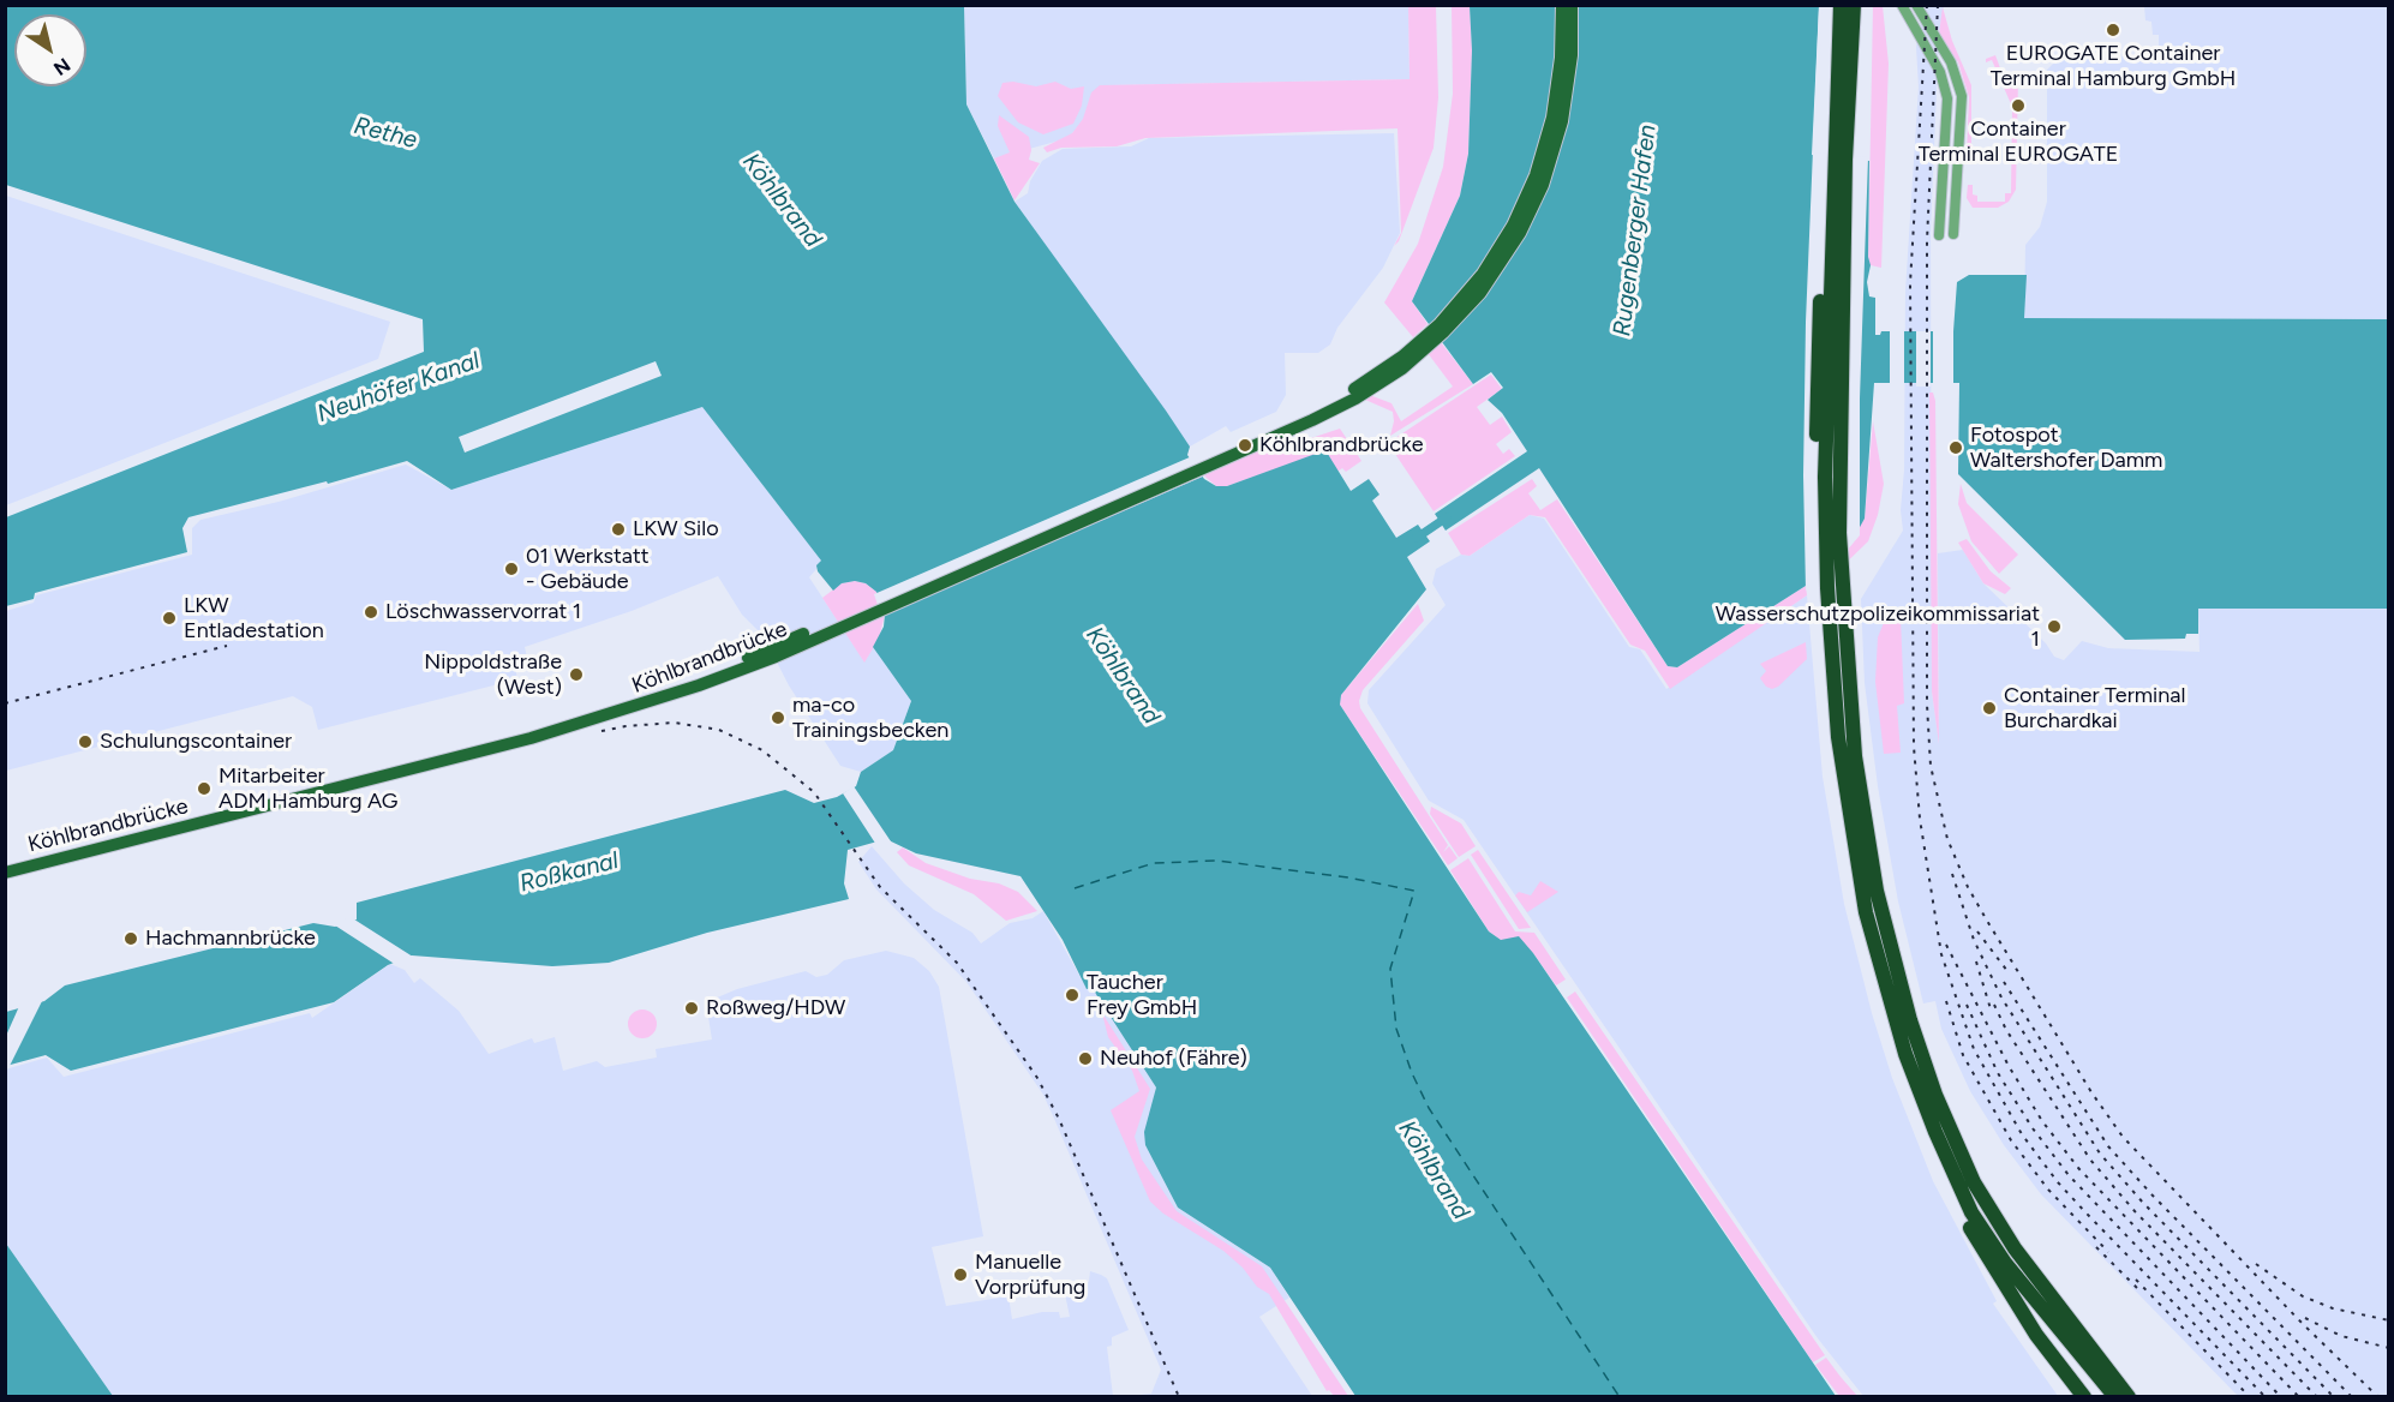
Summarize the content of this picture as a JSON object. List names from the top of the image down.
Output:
{
  "streets": {
    "main road": ["Köhlbrandbrücke"]
  },
  "water": [
    "Rethe",
    "Köhlbrand",
    "Rugenberger Hafen",
    "Neuhöfer Kanal",
    "Roßkanal"
  ],
  "places": [
    "EUROGATE Container Terminal Hamburg GmbH",
    "Container Terminal EUROGATE",
    "Köhlbrandbrücke",
    "Fotospot Waltershofer Damm",
    "LKW Silo",
    "01 Werkstatt - Gebäude",
    "Löschwasservorrat 1",
    "LKW Entladestation",
    "Wasserschutzpolizeikommissariat 1",
    "Nippoldstraße (West)",
    "Container Terminal Burchardkai",
    "ma-co Trainingsbecken",
    "Schulungscontainer",
    "Mitarbeiter ADM Hamburg AG",
    "Hachmannbrücke",
    "Taucher Frey GmbH",
    "Roßweg/HDW",
    "Neuhof (Fähre)",
    "Manuelle Vorprüfung"
  ],
  "north": "bottom right"
}
